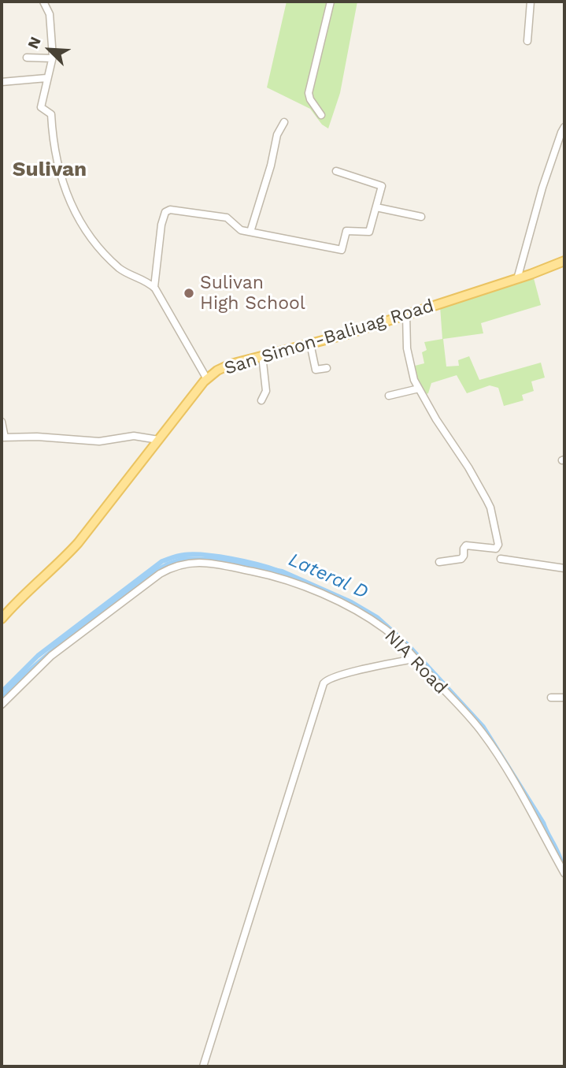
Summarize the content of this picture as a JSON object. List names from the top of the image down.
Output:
{
  "streets": {
    "main road": ["San Simon-Baliuag Road"],
    "street": ["NIA Road"]
  },
  "districts": ["Sulivan"],
  "water": ["Lateral D"],
  "places": ["Sulivan High School"],
  "north": "top left"
}
